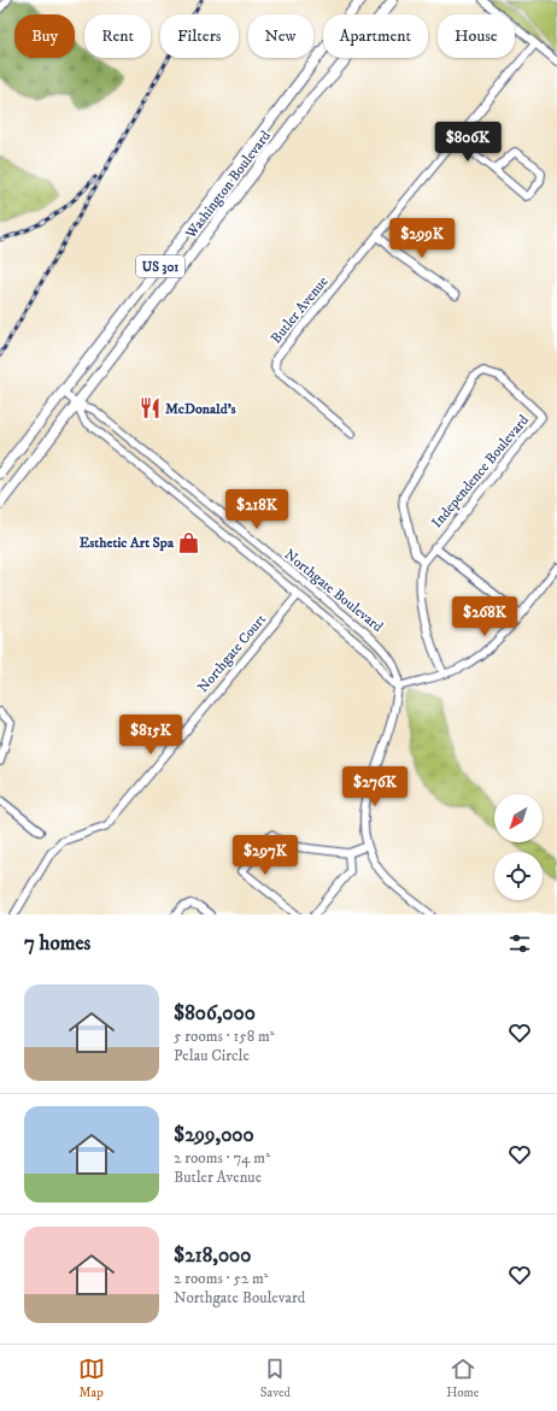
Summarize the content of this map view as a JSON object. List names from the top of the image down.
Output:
{
  "streets": {
    "main road": ["Washington Boulevard", "US 301"],
    "street": [
      "Butler Avenue",
      "Independence Boulevard",
      "Northgate Boulevard",
      "Northgate Court"
    ]
  },
  "crossings": [
    ["Washington Boulevard", "Northgate Boulevard"],
    ["Northgate Boulevard", "Northgate Court"]
  ],
  "places": {
    "restaurant": ["McDonald's"],
    "shop": ["Esthetic Art Spa"]
  },
  "north": "bottom left",
  "page": {
    "chip": [
      "Buy",
      "Rent",
      "Filters",
      "New",
      "Apartment",
      "House"
    ],
    "price": [
      "$806K",
      "$299K",
      "$218K",
      "$268K",
      "$815K",
      "$276K",
      "$297K"
    ],
    "heading": "7 homes",
    "list": [
      {
        "name": "$806,000",
        "note": "5 rooms · 158 m² · Pelau Circle"
      },
      {
        "name": "$299,000",
        "note": "2 rooms · 74 m² · Butler Avenue"
      },
      {
        "name": "$218,000",
        "note": "2 rooms · 52 m² · Northgate Boulevard"
      }
    ],
    "tabs": ["Map", "Saved", "Home"]
  }
}
